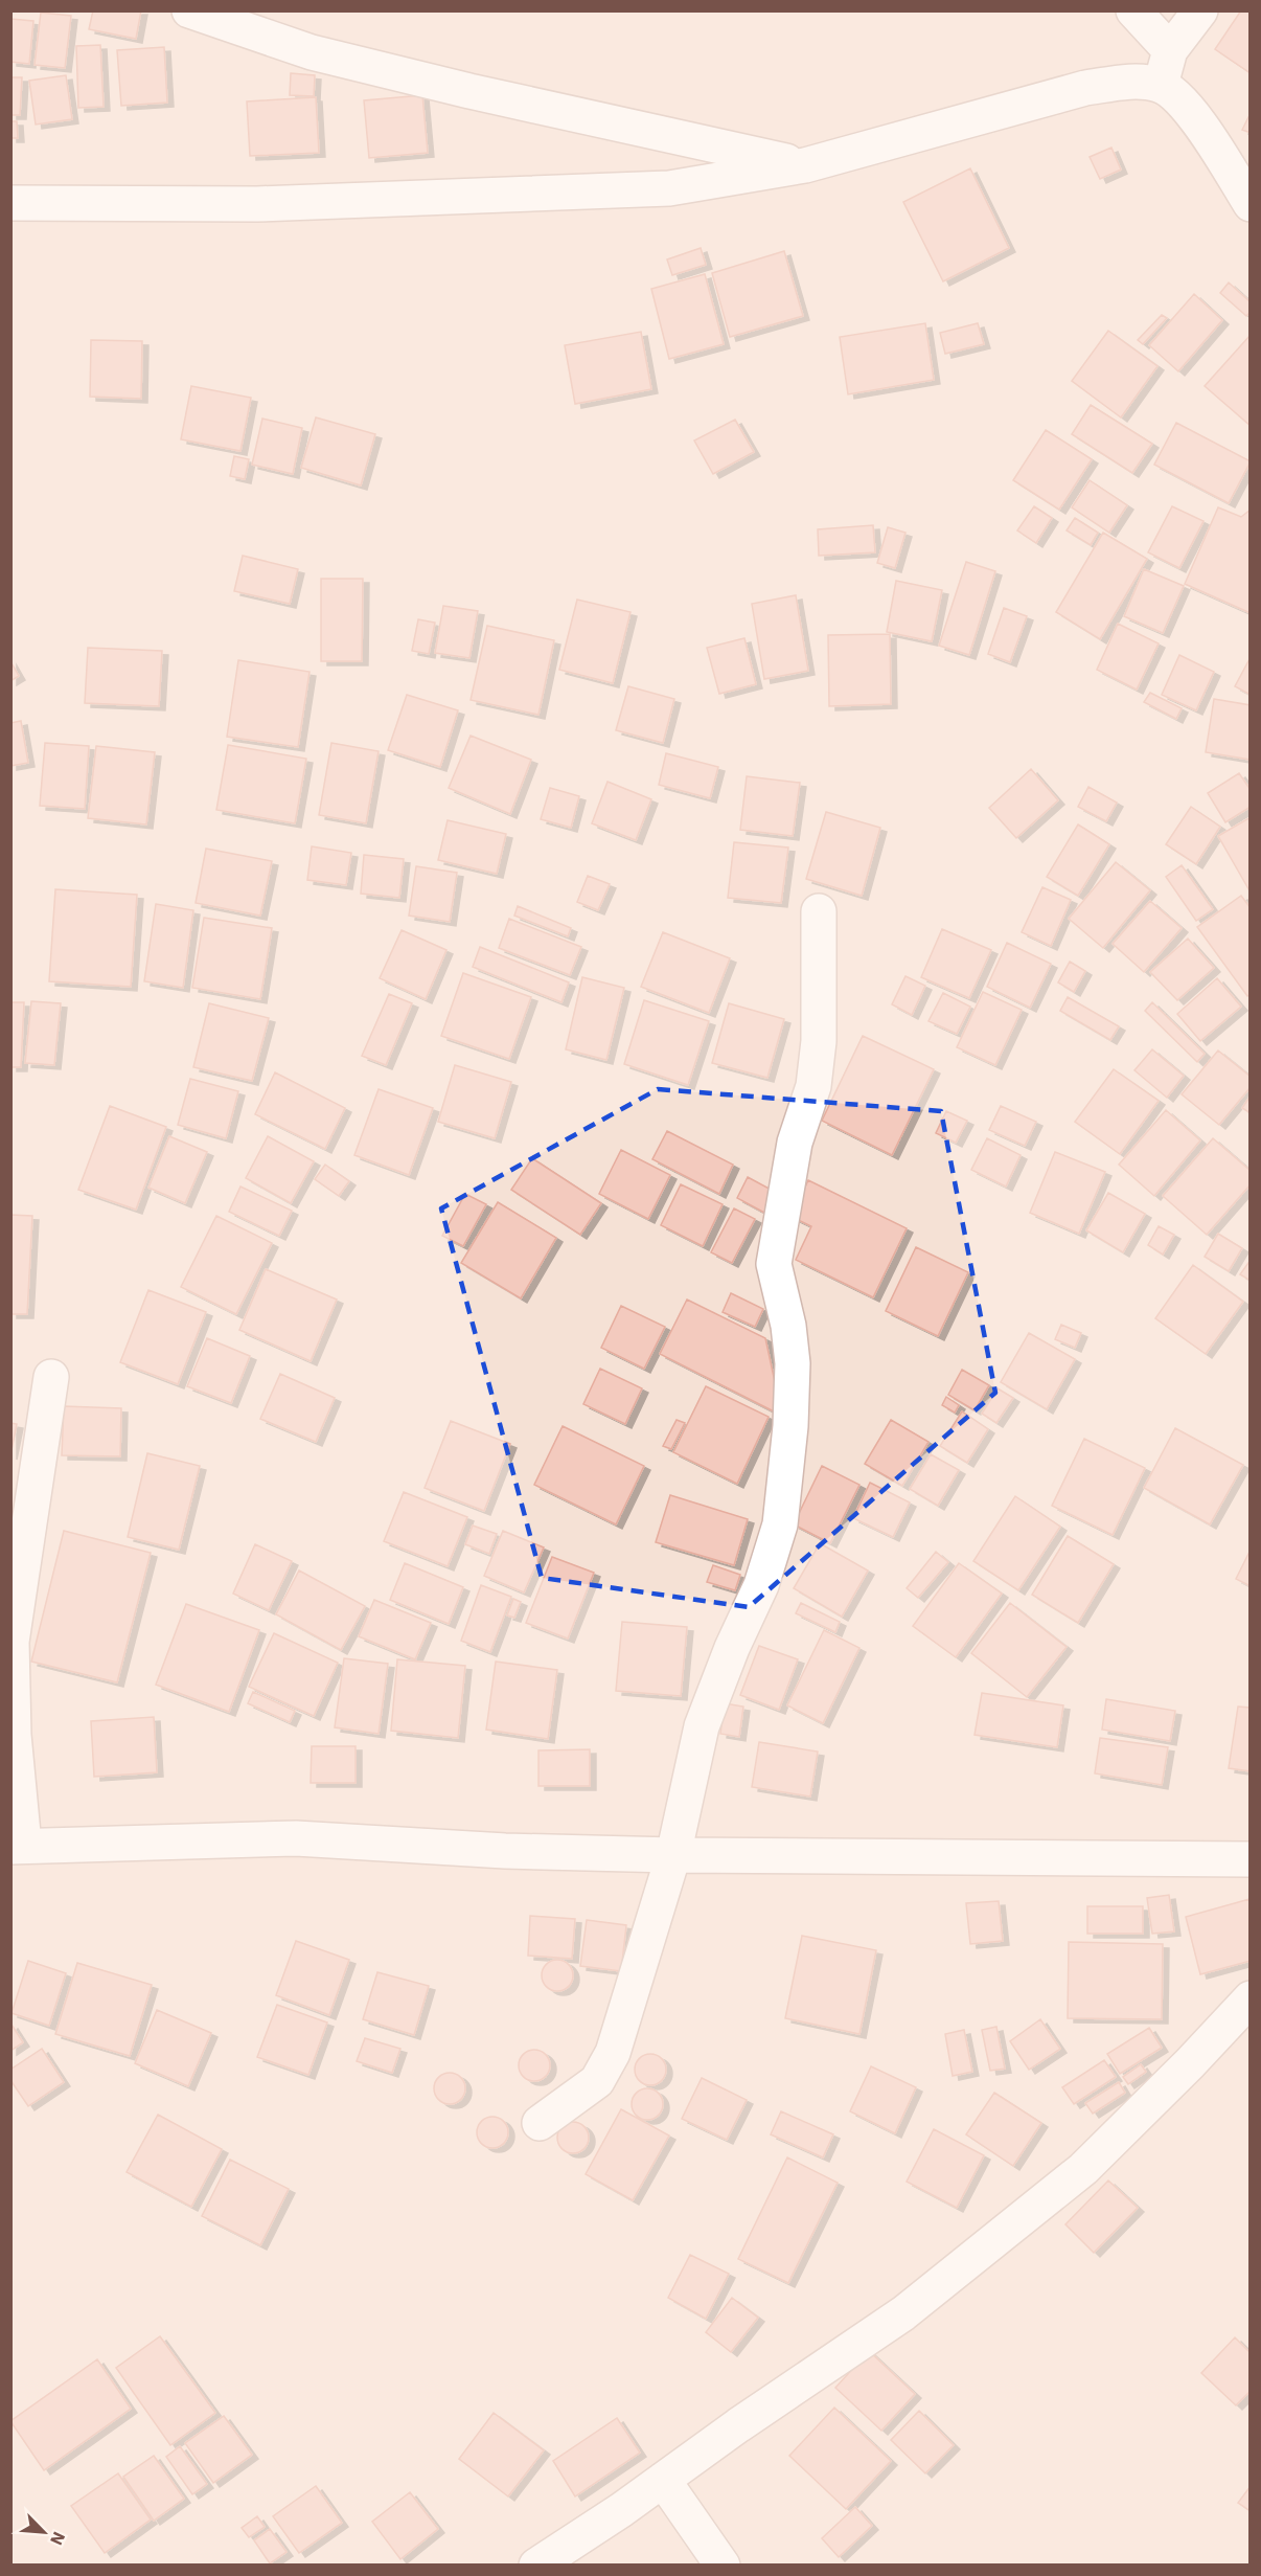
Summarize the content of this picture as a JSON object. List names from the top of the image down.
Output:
{
  "north": "bottom right"
}
